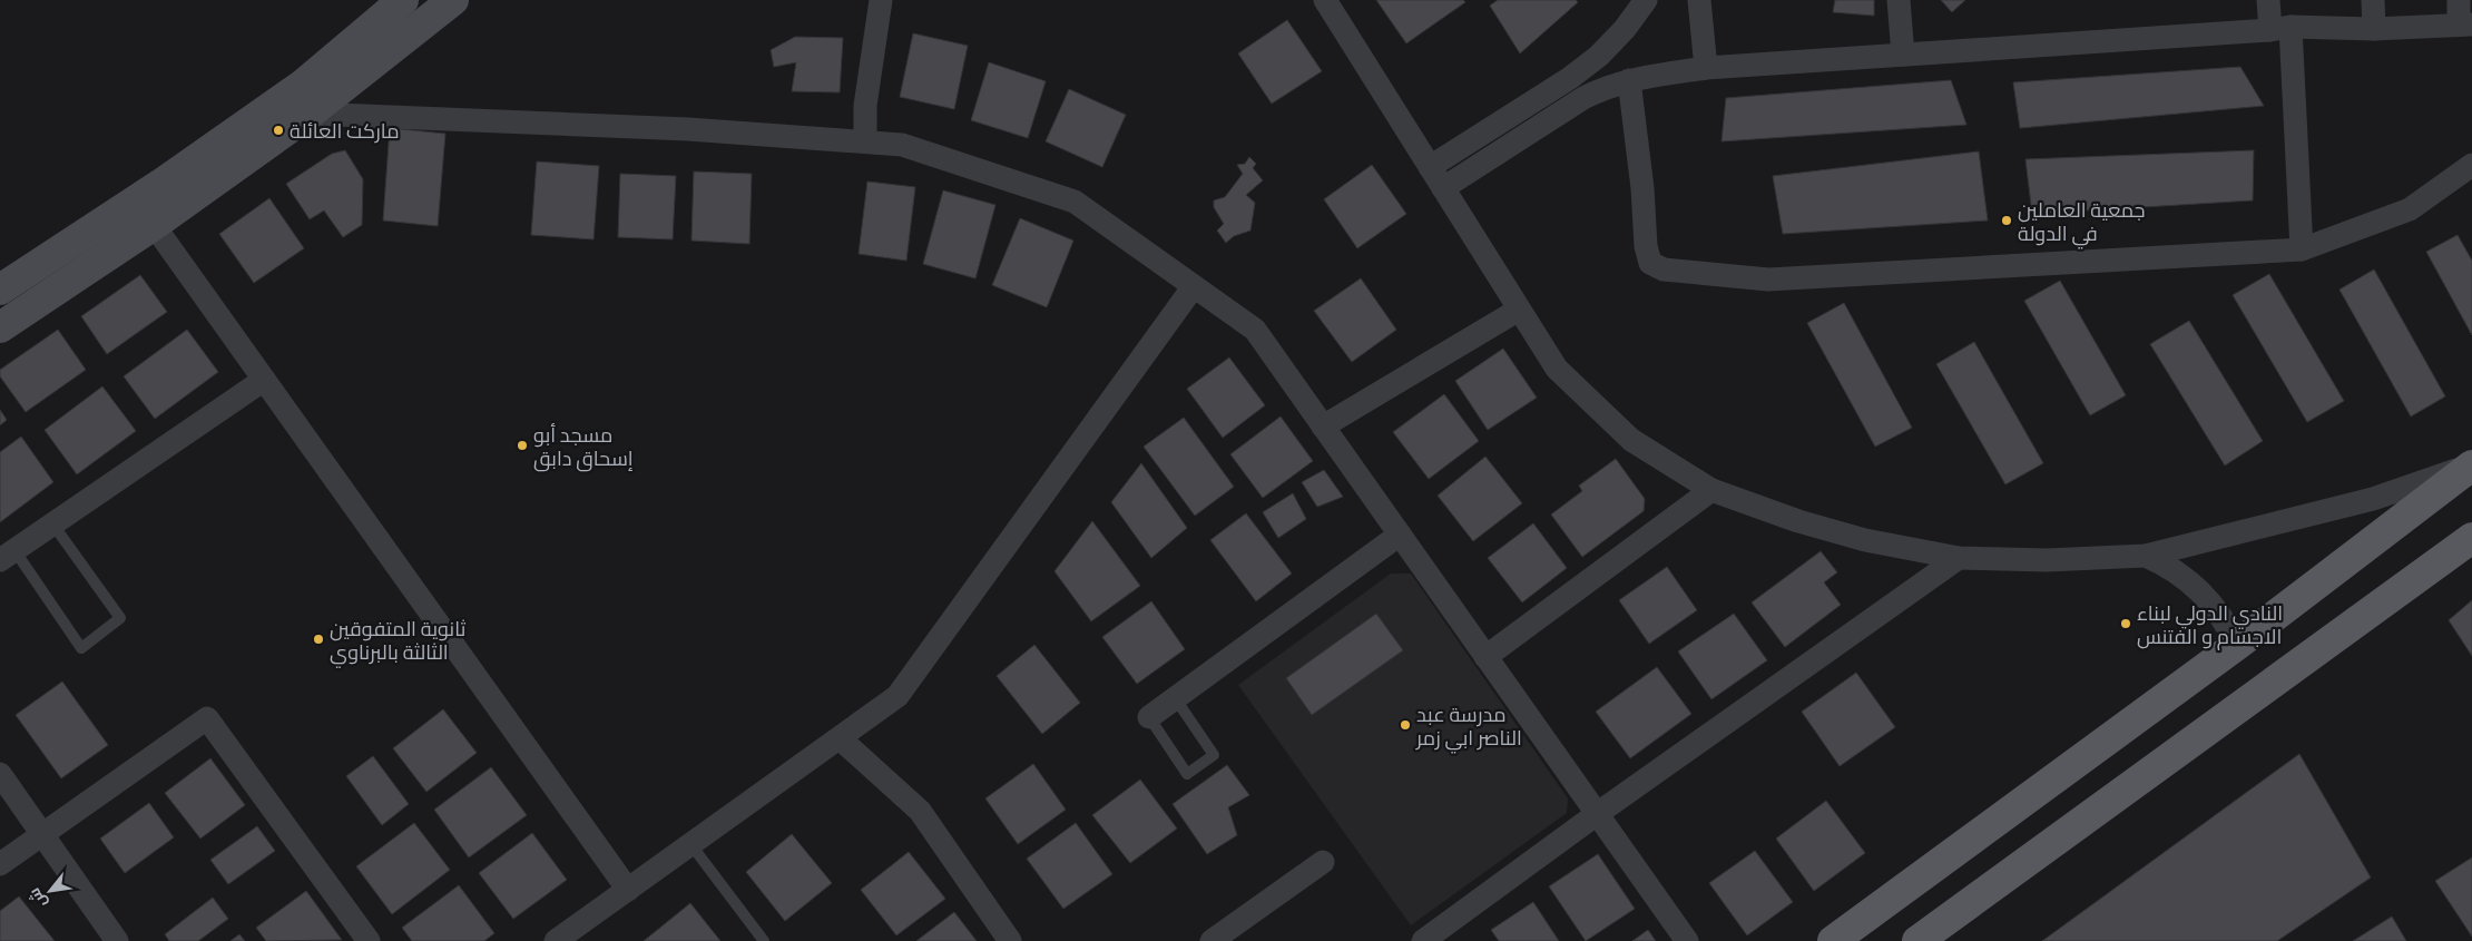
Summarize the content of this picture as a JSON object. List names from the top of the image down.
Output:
{
  "places": [
    "ماركت العائلة",
    "جمعية العاملين في الدولة",
    "مسجد أبو إسحاق دابق",
    "النادي الدولي لبناء الاجسام و الفتنس",
    "ثانوية المتفوقين الثالثة بالبرناوي",
    "مدرسة عبد الناصر ابي زمر"
  ],
  "north": "bottom left"
}
